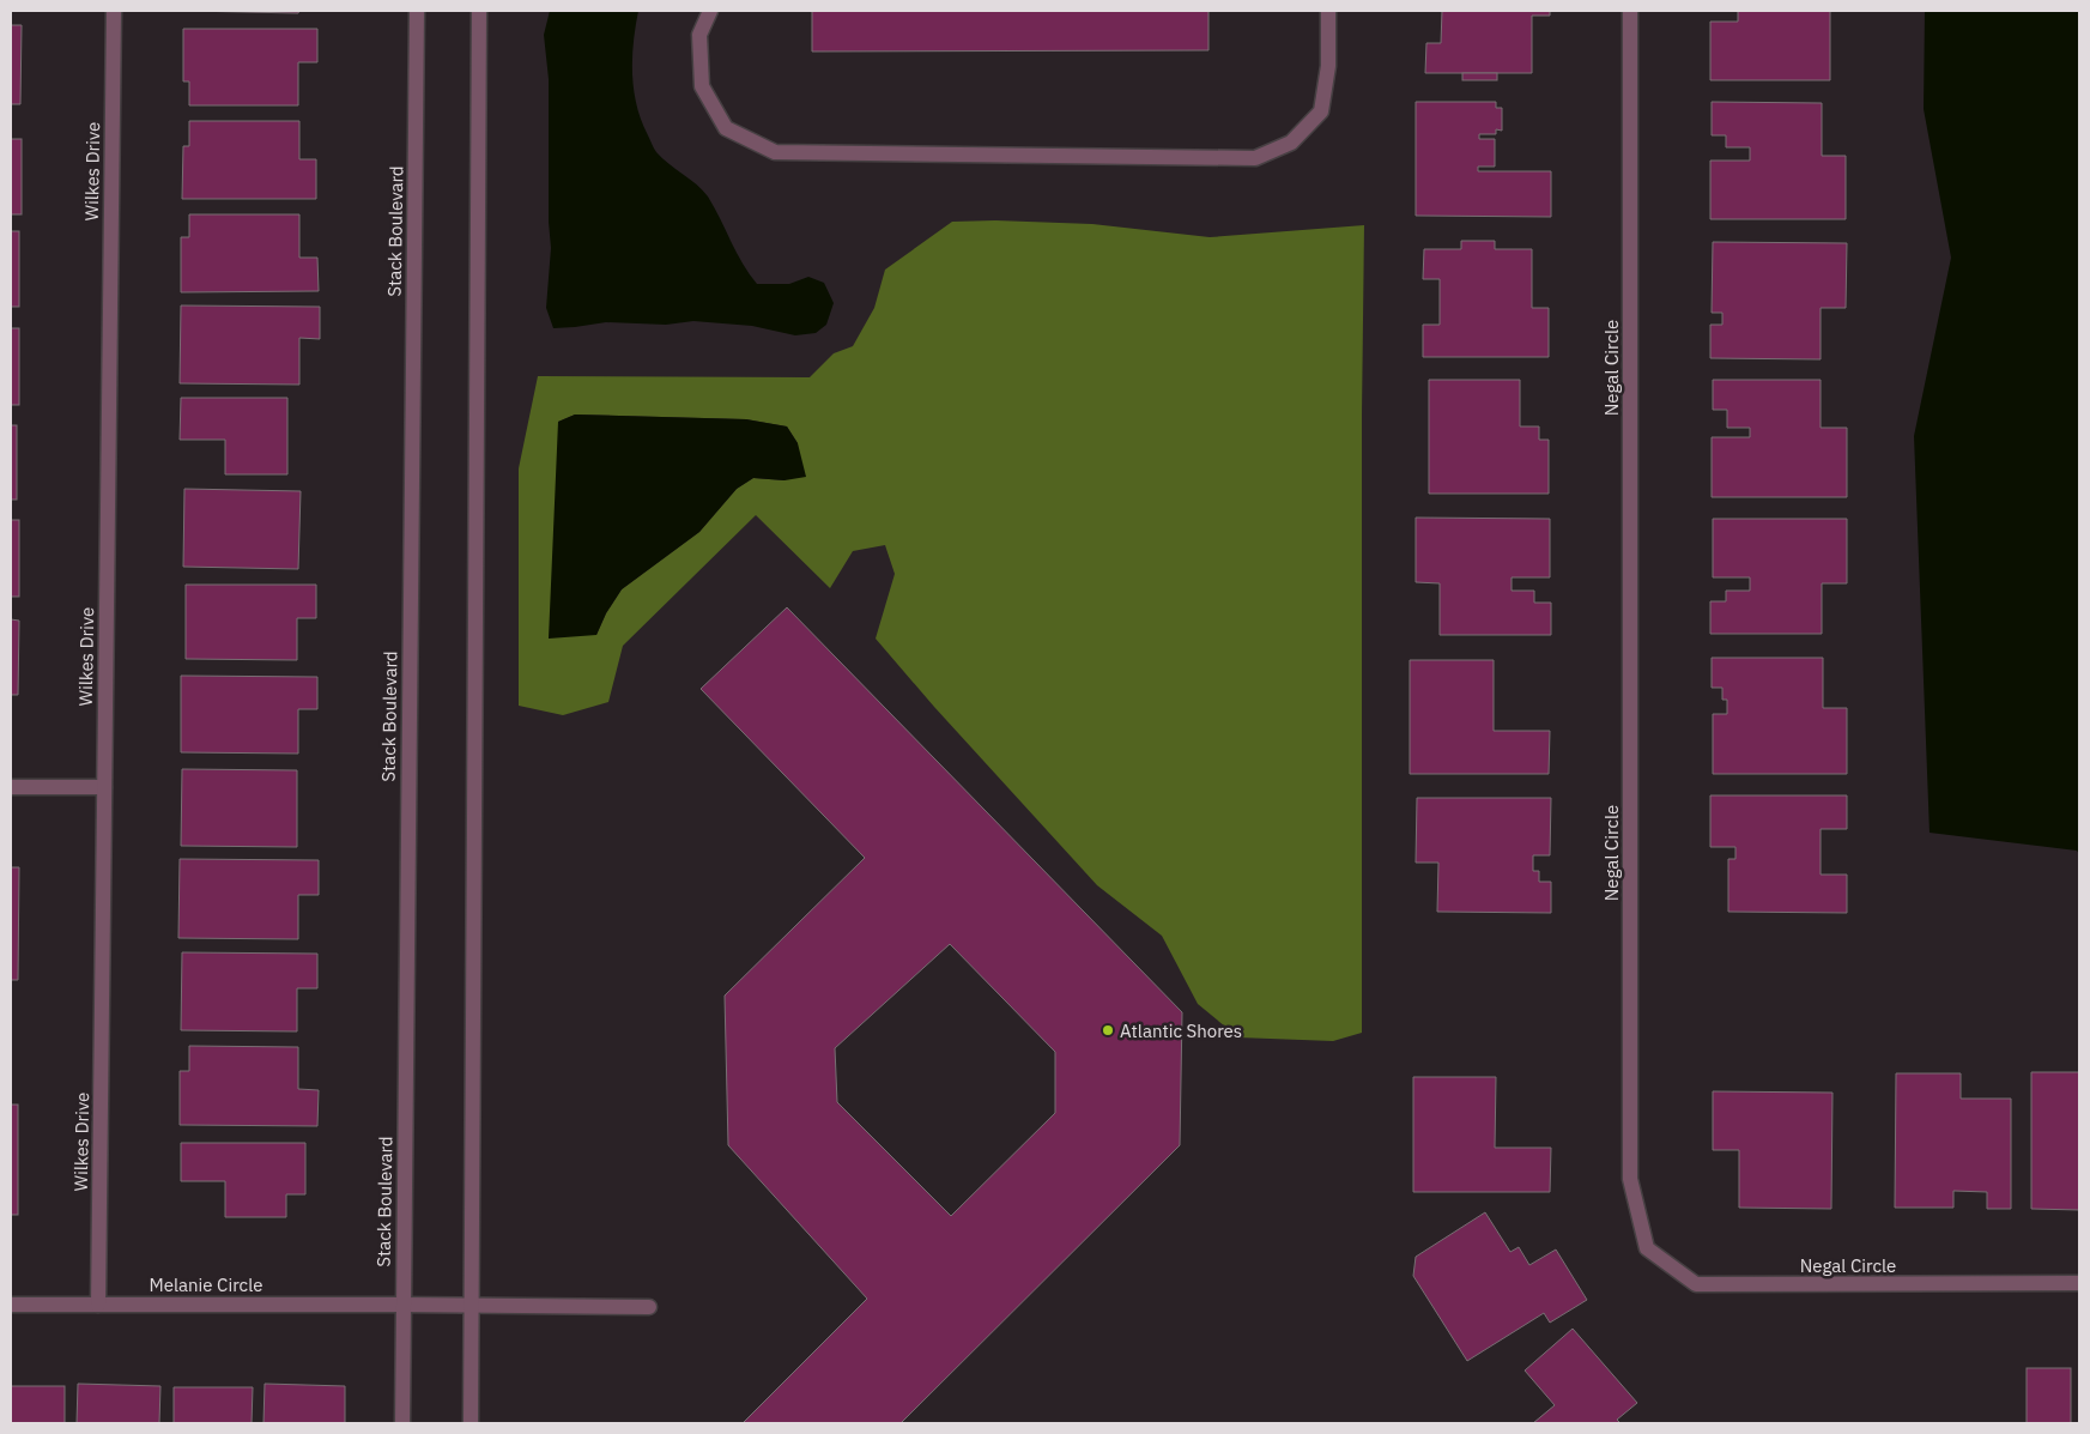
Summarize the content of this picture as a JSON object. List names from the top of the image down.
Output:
{
  "streets": {
    "street": [
      "Wilkes Drive",
      "Stack Boulevard",
      "Negal Circle",
      "Melanie Circle"
    ]
  },
  "crossings": [
    ["Wilkes Drive", "Melanie Circle"],
    ["Stack Boulevard", "Melanie Circle"]
  ],
  "places": ["Atlantic Shores"]
}
